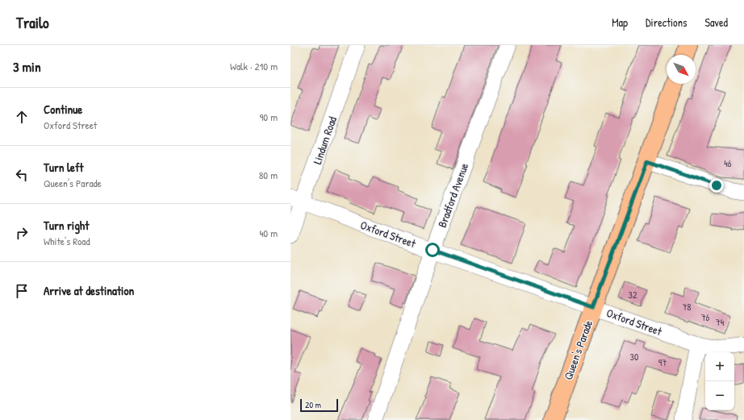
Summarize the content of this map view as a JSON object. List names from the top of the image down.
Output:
{
  "streets": {
    "main road": ["Queen's Parade"],
    "street": ["Lindum Road", "Bradford Avenue", "Oxford Street"]
  },
  "crossings": [
    ["Lindum Road", "Oxford Street"],
    ["Bradford Avenue", "Oxford Street"],
    ["Oxford Street", "Queen's Parade"]
  ],
  "house_numbers": [
    "46",
    "32",
    "78",
    "76",
    "74",
    "30",
    "97"
  ],
  "scale_bar": "20 m",
  "north": "bottom right",
  "page": {
    "header": "Trailo",
    "nav": ["Map", "Directions", "Saved"],
    "heading": ["3 min", "Walk · 210 m"],
    "list": [
      ["Continue", "Oxford Street", "90 m"],
      ["Turn left", "Queen's Parade", "80 m"],
      ["Turn right", "White's Road", "40 m"],
      "Arrive at destination"
    ],
    "map_buttons": ["+", "−"],
    "scale": "20 m"
  }
}
